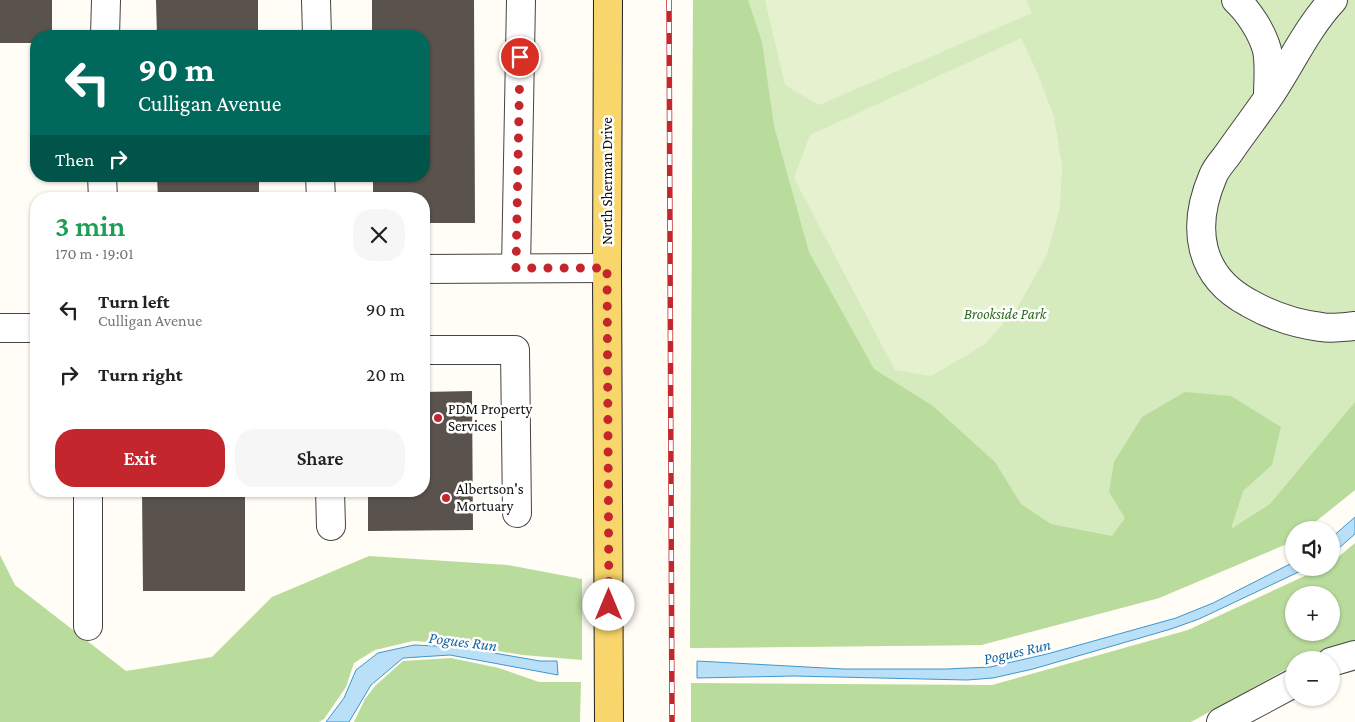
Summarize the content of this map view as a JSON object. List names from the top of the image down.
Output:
{
  "streets": {
    "main road": ["North Sherman Drive"]
  },
  "water": ["Pogues Run"],
  "parks": ["Brookside Park"],
  "places": ["PDM Property Services", "Albertson's Mortuary"],
  "page": {
    "turn": ["90 m", "Culligan Avenue"],
    "then": "Then",
    "heading": ["3 min", "170 m · 19:01"],
    "list": [
      {
        "name": "Turn left",
        "note": "Culligan Avenue",
        "value": "90 m"
      },
      {
        "name": "Turn right",
        "value": "20 m"
      }
    ],
    "buttons": ["Exit", "Share"],
    "map_buttons": ["+", "−"]
  }
}
